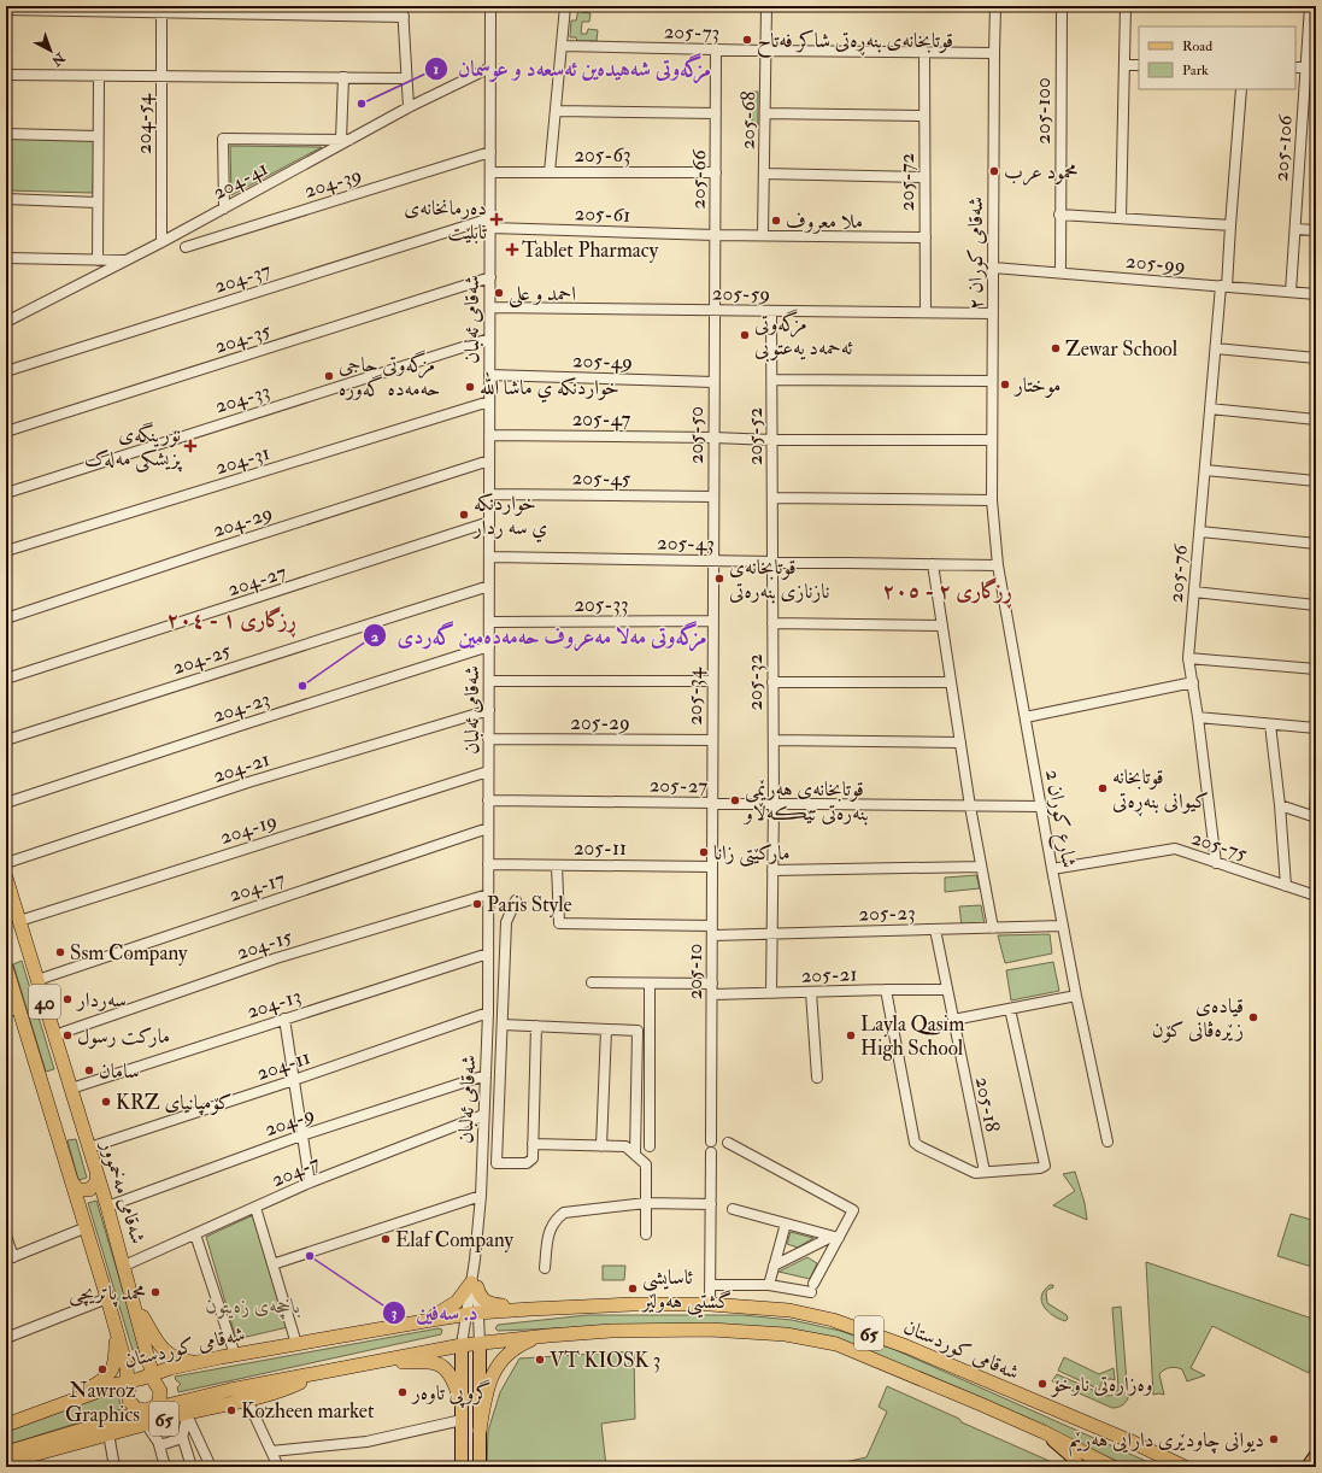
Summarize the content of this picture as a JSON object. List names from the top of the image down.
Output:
{
  "streets": {
    "highway": [
      "40",
      "شەقامی مەخموور",
      "65",
      "شەقامی کوردستان"
    ],
    "street": [
      "205-73",
      "205-100",
      "205-68",
      "204-54",
      "205-106",
      "205-63",
      "204-41",
      "205-66",
      "204-39",
      "205-72",
      "205-61",
      "شەقامی کوران ٢",
      "205-99",
      "204-37",
      "205-59",
      "شەقامی ئەلبان",
      "204-35",
      "205-49",
      "204-33",
      "205-47",
      "205-50",
      "205-52",
      "204-31",
      "205-45",
      "204-29",
      "205-43",
      "205-76",
      "204-27",
      "205-33",
      "204-25",
      "205-32",
      "205-34",
      "204-23",
      "205-29",
      "204-21",
      "205-27",
      "شارع كوران 2",
      "204-19",
      "205-75",
      "205-11",
      "204-17",
      "205-23",
      "204-15",
      "205-10",
      "205-21",
      "204-13",
      "204-11",
      "205-18",
      "204-9",
      "204-7"
    ]
  },
  "crossings": [
    ["205-73", "205-68"],
    ["205-73", "205-66"],
    ["205-73", "205-72"],
    ["205-73", "شەقامی کوران ٢"],
    ["205-100", "205-99"],
    ["205-68", "205-61"],
    ["204-54", "204-41"],
    ["205-106", "205-99"],
    ["205-63", "205-66"],
    ["205-63", "شەقامی ئەلبان"],
    ["204-41", "شەقامی ئەلبان"],
    ["205-66", "205-61"],
    ["205-66", "205-59"],
    ["205-66", "205-50"],
    ["204-39", "شەقامی ئەلبان"],
    ["205-72", "205-61"],
    ["205-72", "205-59"],
    ["205-61", "شەقامی ئەلبان"],
    ["شەقامی کوران ٢", "205-99"],
    ["شەقامی کوران ٢", "205-59"],
    ["شەقامی کوران ٢", "205-47"],
    ["شەقامی کوران ٢", "شارع كوران 2"],
    ["205-99", "205-76"],
    ["204-37", "شەقامی ئەلبان"],
    ["205-59", "شەقامی ئەلبان"],
    ["205-59", "205-50"],
    ["205-59", "205-52"],
    ["شەقامی ئەلبان", "204-35"],
    ["شەقامی ئەلبان", "205-49"],
    ["شەقامی ئەلبان", "204-33"],
    ["شەقامی ئەلبان", "205-47"],
    ["شەقامی ئەلبان", "204-31"],
    ["شەقامی ئەلبان", "205-45"],
    ["شەقامی ئەلبان", "204-29"],
    ["شەقامی ئەلبان", "205-43"],
    ["شەقامی ئەلبان", "204-27"],
    ["شەقامی ئەلبان", "205-33"],
    ["شەقامی ئەلبان", "204-25"],
    ["شەقامی ئەلبان", "204-23"],
    ["شەقامی ئەلبان", "205-29"],
    ["شەقامی ئەلبان", "204-21"],
    ["شەقامی ئەلبان", "205-27"],
    ["شەقامی ئەلبان", "204-19"],
    ["شەقامی ئەلبان", "205-11"],
    ["شەقامی ئەلبان", "204-17"],
    ["شەقامی ئەلبان", "204-15"],
    ["شەقامی ئەلبان", "204-13"],
    ["شەقامی ئەلبان", "204-11"],
    ["شەقامی ئەلبان", "204-9"],
    ["شەقامی ئەلبان", "204-7"],
    ["شەقامی ئەلبان", "65"],
    ["شەقامی ئەلبان", "شەقامی کوردستان"],
    ["205-49", "205-50"],
    ["205-47", "205-50"],
    ["205-47", "205-52"],
    ["205-50", "205-45"],
    ["205-50", "205-43"],
    ["205-50", "205-34"],
    ["205-52", "205-43"],
    ["205-52", "205-32"],
    ["205-43", "205-32"],
    ["205-43", "205-34"],
    ["205-43", "شارع كوران 2"],
    ["205-76", "205-75"],
    ["205-33", "205-34"],
    ["205-32", "205-27"],
    ["205-32", "205-23"],
    ["205-32", "205-21"],
    ["205-34", "205-29"],
    ["205-34", "205-27"],
    ["205-34", "205-10"],
    ["205-27", "شارع كوران 2"],
    ["205-27", "205-10"],
    ["شارع كوران 2", "205-75"],
    ["شارع كوران 2", "205-23"],
    ["204-19", "شەقامی مەخموور"],
    ["205-11", "205-23"],
    ["205-11", "205-10"],
    ["204-17", "شەقامی مەخموور"],
    ["205-23", "205-10"],
    ["205-23", "205-18"],
    ["204-15", "شەقامی مەخموور"],
    ["205-10", "205-21"],
    ["205-21", "205-18"],
    ["40", "شەقامی مەخموور"],
    ["40", "65"],
    ["40", "شەقامی کوردستان"],
    ["204-13", "شەقامی مەخموور"],
    ["204-11", "شەقامی مەخموور"],
    ["204-9", "شەقامی مەخموور"],
    ["204-7", "شەقامی مەخموور"],
    ["شەقامی مەخموور", "65"],
    ["شەقامی مەخموور", "شەقامی کوردستان"]
  ],
  "districts": ["ڕزگاری ٢ - ٢٠٥", "ڕزگاری ١ - ٢٠٤"],
  "parks": ["باخچەی زەیتون"],
  "places": {
    "other": [
      "قوتابخانەی بنەڕەتی شاكر فەتاح",
      "مزگەوتی شەهیدەین ئەسعەد و عوسمان",
      "محمود عرب",
      "ملا معروف",
      "احمد و علی",
      "مزگەوتی ئەحمەد یەعتوبی",
      "Zewar School",
      "مزگه‌وتی حاجی حه‌مه‌ده‌ گه‌وره",
      "موختار",
      "خواردنكه ي ماشا الله",
      "خواردنكه ي سه ردار",
      "قوتابخانەی نازنازی بنەرەتی",
      "مزگەوتی مەلا مەعروف حەمەدەمین گەردی",
      "قوتابخانە کیوانی بنەڕەتی",
      "قوتابخانەی هەرێمی بنەرەتی تێڪەڵاو",
      "مارکێتی زانا",
      "Paris Style",
      "Ssm Company",
      "سەردار",
      "قیادەی زێرەڤانی کۆن",
      "مارکت رسول",
      "Layla Qasim High School",
      "سامان",
      "KRZ كۆمپانیای",
      "Elaf Company",
      "د. سەفین",
      "ئاسایشی گشتیی هەولێر",
      "محمد پاتریچی",
      "VT KIOSK 3",
      "Nawroz Graphics",
      "وەزارەتی ناوخۆ",
      "گروپی تاوەر",
      "Kozheen market",
      "دیوانی چاودێری دارایی هەرێم"
    ],
    "health": ["دەرمانخانەی تابلێت", "Tablet Pharmacy", "نۆرینگەی پزیشکی مەلەک"]
  },
  "legend": ["Road", "Park"],
  "north": "bottom right"
}
